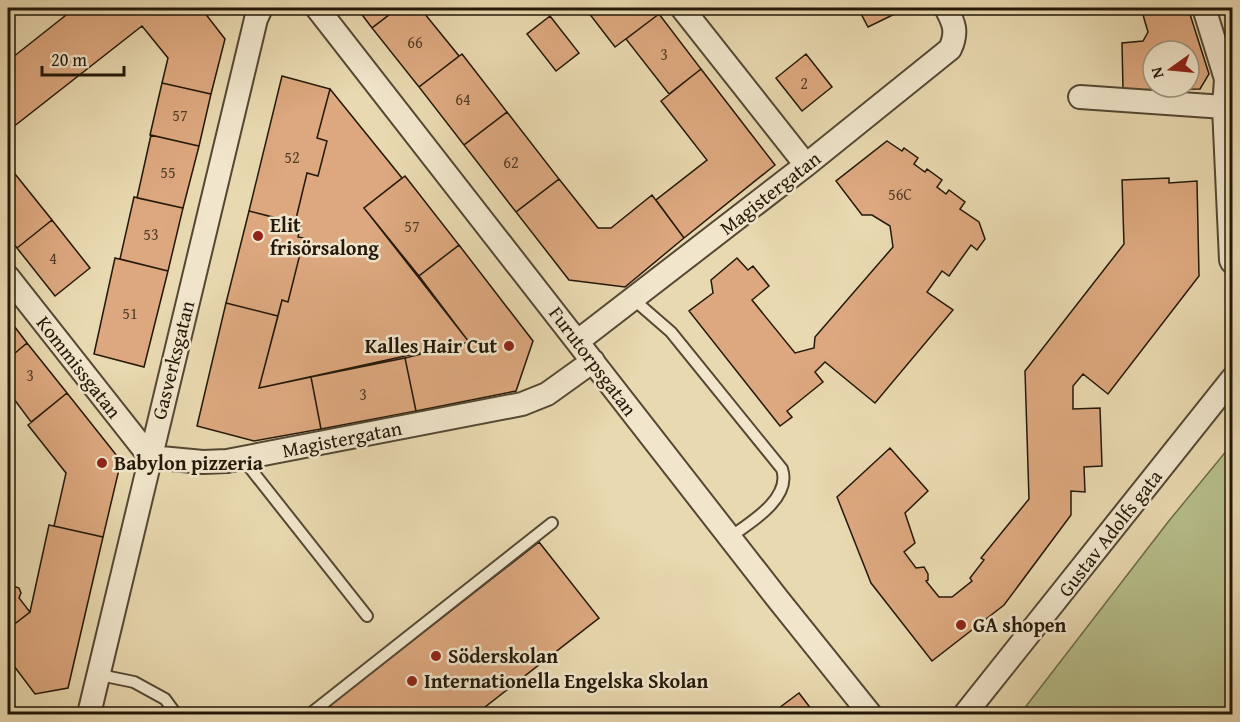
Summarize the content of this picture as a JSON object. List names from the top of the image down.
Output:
{
  "streets": {
    "street": [
      "Magistergatan",
      "Gasverksgatan",
      "Furutorpsgatan",
      "Kommissgatan",
      "Gustav Adolfs gata"
    ]
  },
  "crossings": [
    ["Magistergatan", "Gasverksgatan"],
    ["Magistergatan", "Furutorpsgatan"],
    ["Magistergatan", "Kommissgatan"],
    ["Gasverksgatan", "Kommissgatan"]
  ],
  "places": [
    "Elit frisörsalong",
    "Kalles Hair Cut",
    "Babylon pizzeria",
    "GA shopen",
    "Söderskolan",
    "Internationella Engelska Skolan"
  ],
  "house_numbers": [
    "66",
    "3",
    "2",
    "64",
    "57",
    "52",
    "62",
    "55",
    "56C",
    "57",
    "53",
    "4",
    "51",
    "3",
    "3"
  ],
  "scale_bar": "20 m",
  "north": "left"
}
